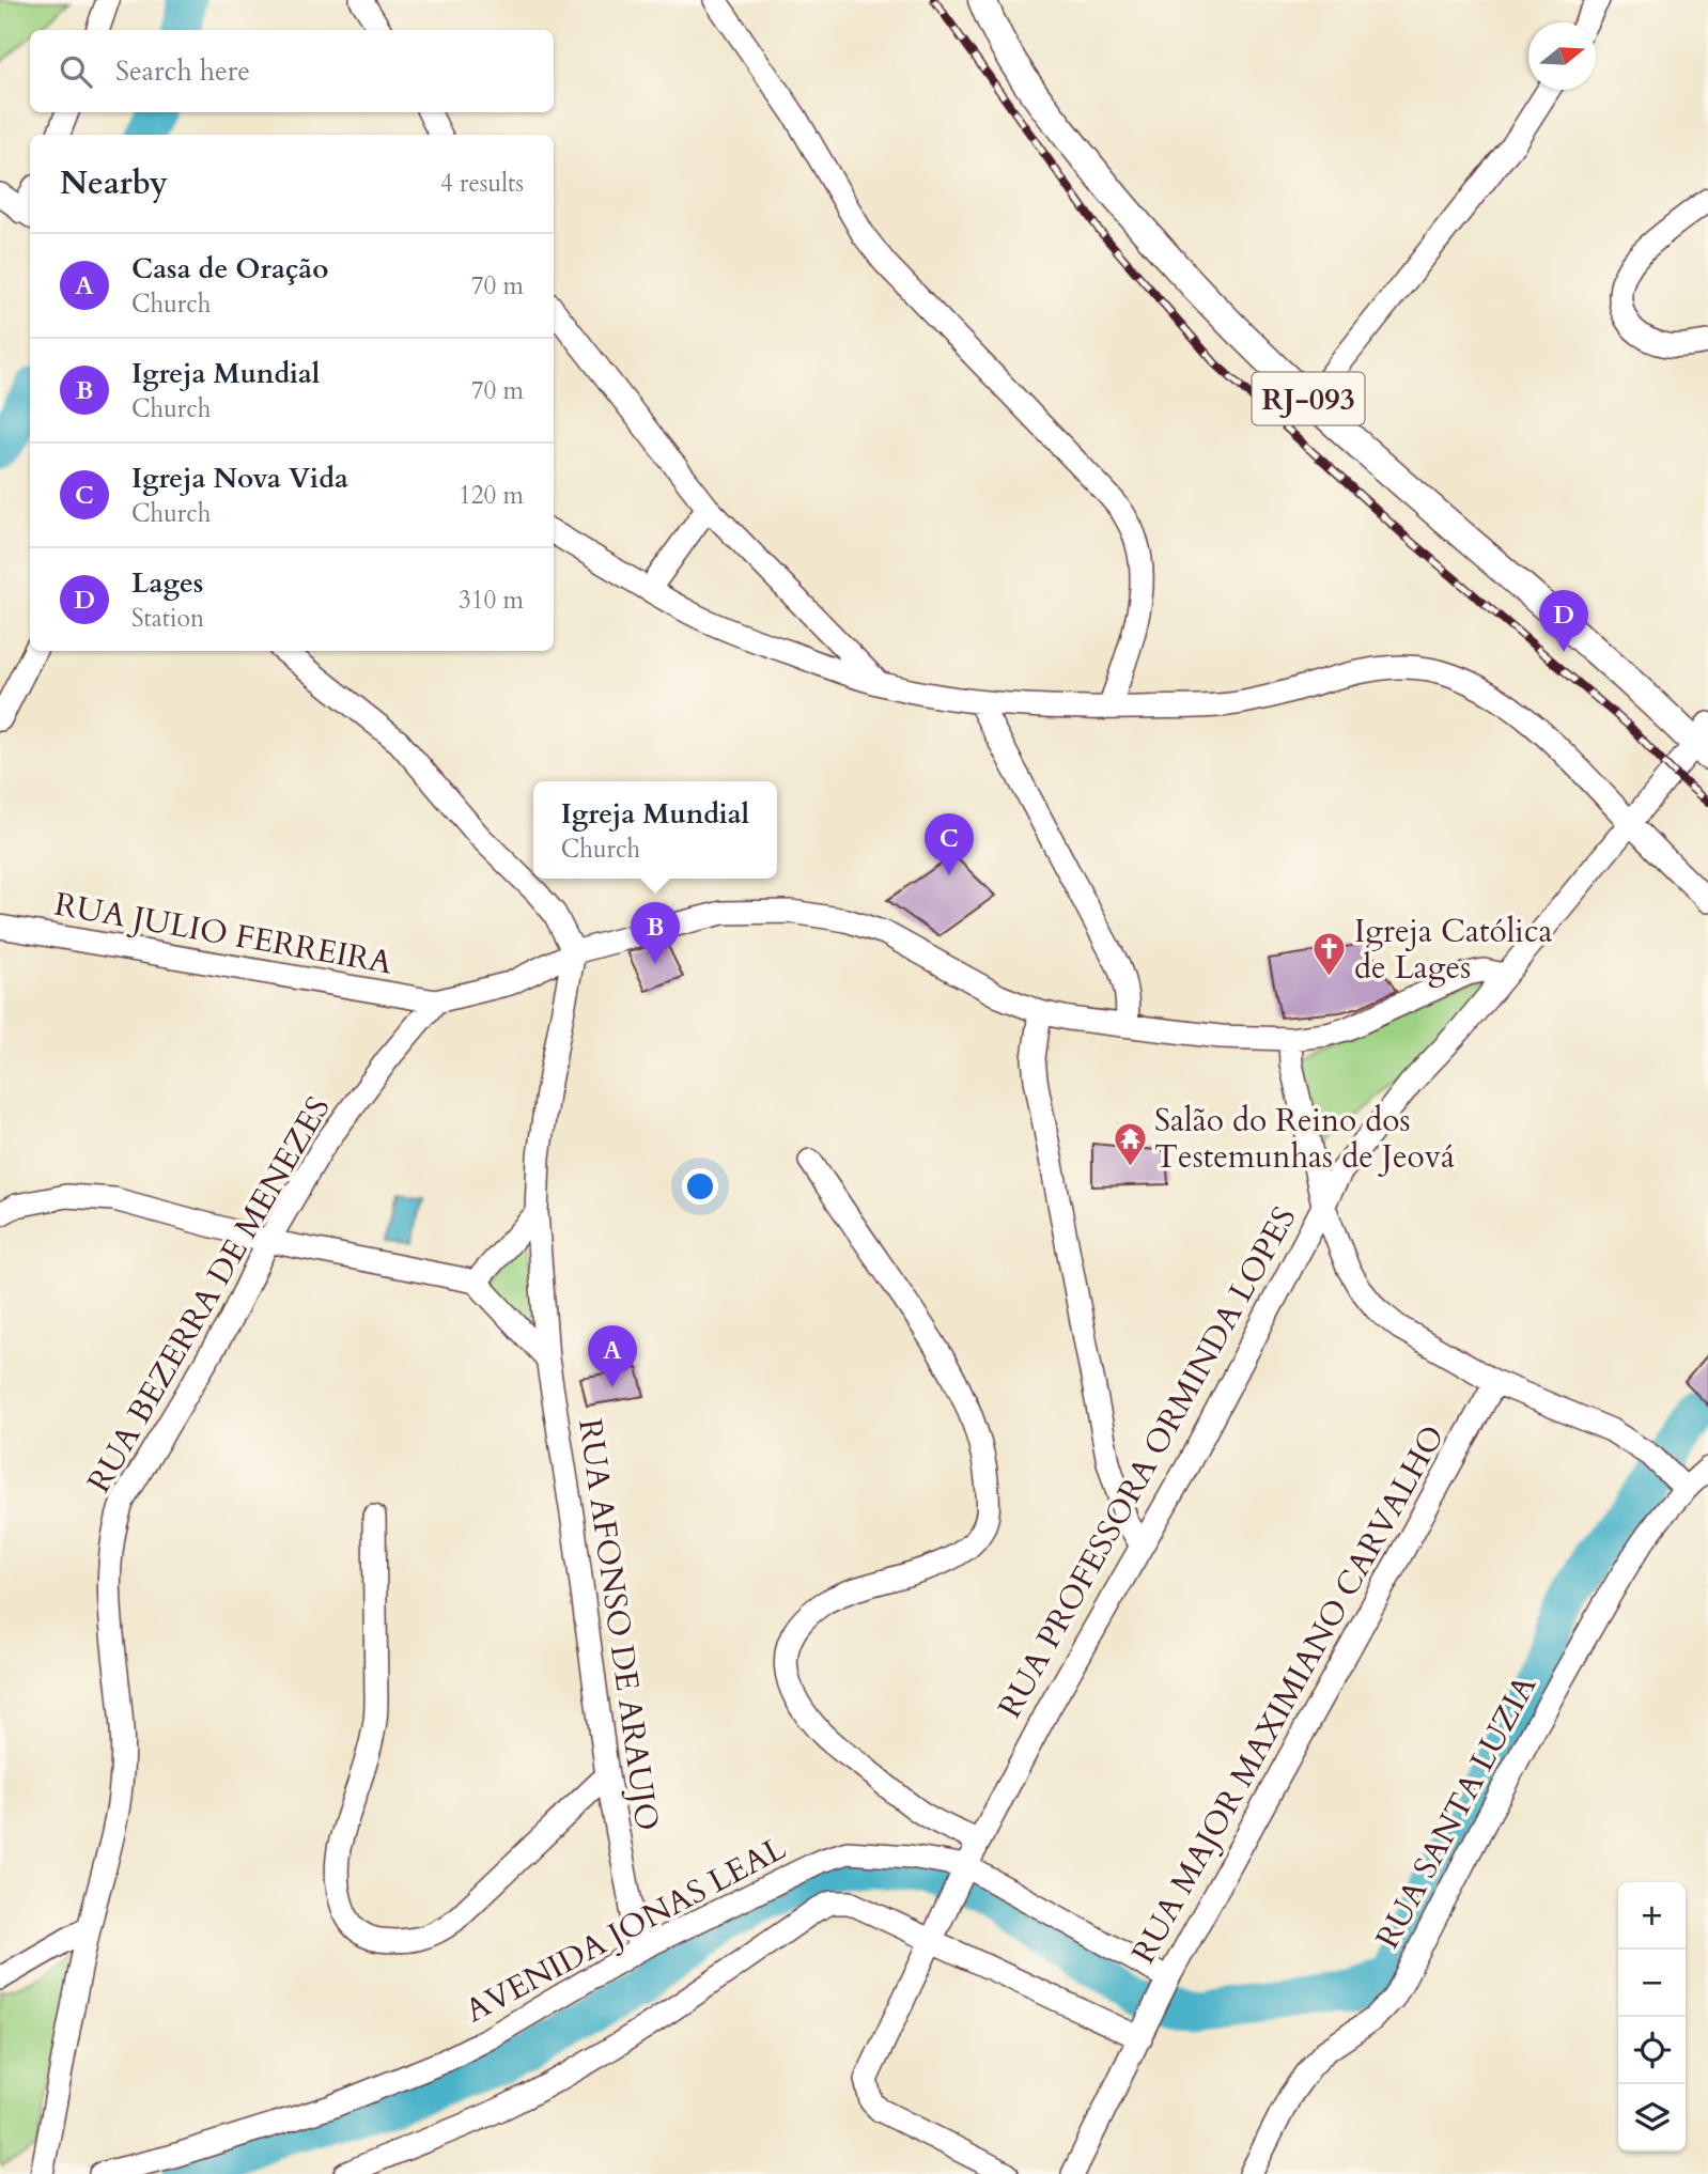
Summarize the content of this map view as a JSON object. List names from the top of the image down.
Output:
{
  "streets": {
    "main road": ["RJ-093"],
    "street": [
      "RUA JULIO FERREIRA",
      "RUA BEZERRA DE MENEZES",
      "RUA PROFESSORA ORMINDA LOPES",
      "RUA AFONSO DE ARAUJO",
      "RUA MAJOR MAXIMIANO CARVALHO",
      "RUA SANTA LUZIA",
      "AVENIDA JONAS LEAL"
    ]
  },
  "crossings": [
    ["RJ-093", "RUA PROFESSORA ORMINDA LOPES"],
    ["RUA JULIO FERREIRA", "RUA BEZERRA DE MENEZES"],
    ["RUA PROFESSORA ORMINDA LOPES", "AVENIDA JONAS LEAL"],
    ["RUA AFONSO DE ARAUJO", "AVENIDA JONAS LEAL"],
    ["RUA MAJOR MAXIMIANO CARVALHO", "AVENIDA JONAS LEAL"]
  ],
  "places": {
    "church": ["Igreja Católica de Lages"],
    "temple": ["Salão do Reino dos Testemunhas de Jeová"]
  },
  "north": "right",
  "page": {
    "search": "Search here",
    "heading": ["Nearby", "4 results"],
    "list": [
      {
        "mark": "A",
        "name": "Casa de Oração",
        "note": "Church",
        "value": "70 m"
      },
      {
        "mark": "B",
        "name": "Igreja Mundial",
        "note": "Church",
        "value": "70 m"
      },
      {
        "mark": "C",
        "name": "Igreja Nova Vida",
        "note": "Church",
        "value": "120 m"
      },
      {
        "mark": "D",
        "name": "Lages",
        "note": "Station",
        "value": "310 m"
      }
    ],
    "pins": [
      "D",
      "C",
      "B",
      "A"
    ],
    "popup": ["Igreja Mundial", "Church"],
    "map_buttons": ["+", "−"]
  }
}
